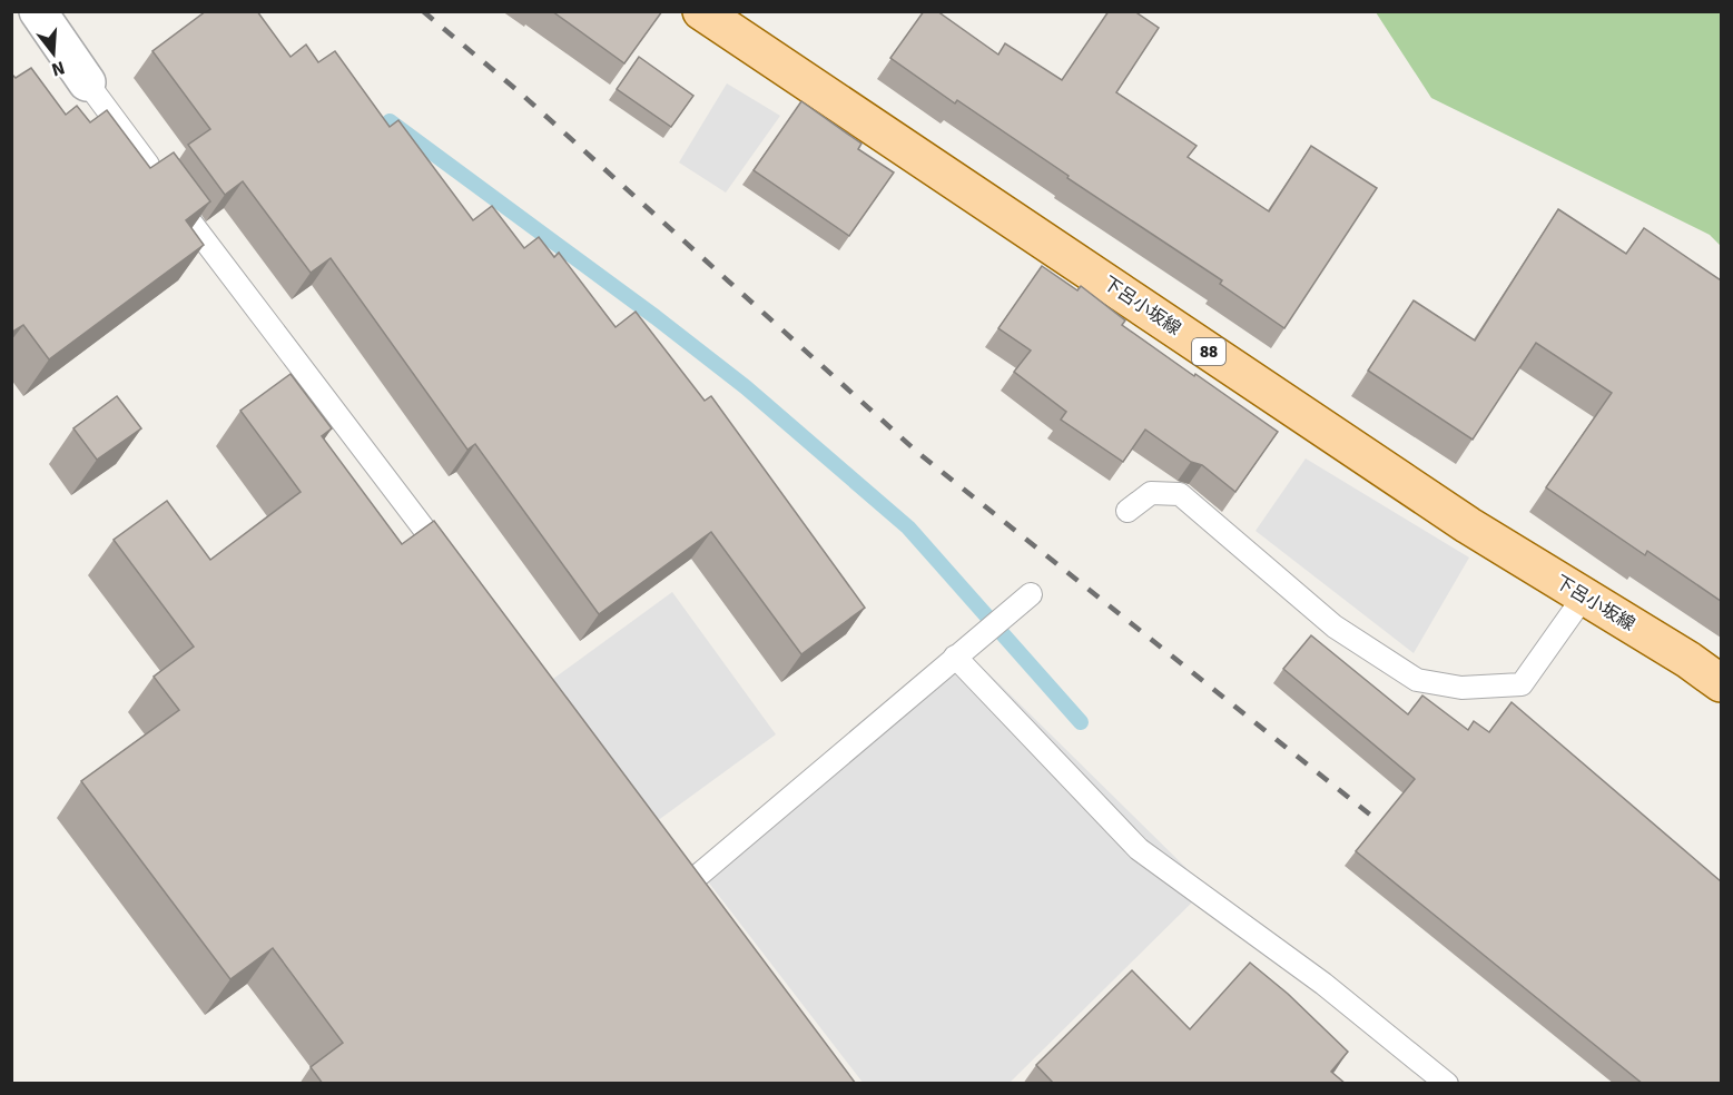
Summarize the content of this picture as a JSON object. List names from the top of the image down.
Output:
{
  "streets": {
    "main road": ["下呂小坂線", "88"]
  },
  "north": "bottom"
}
